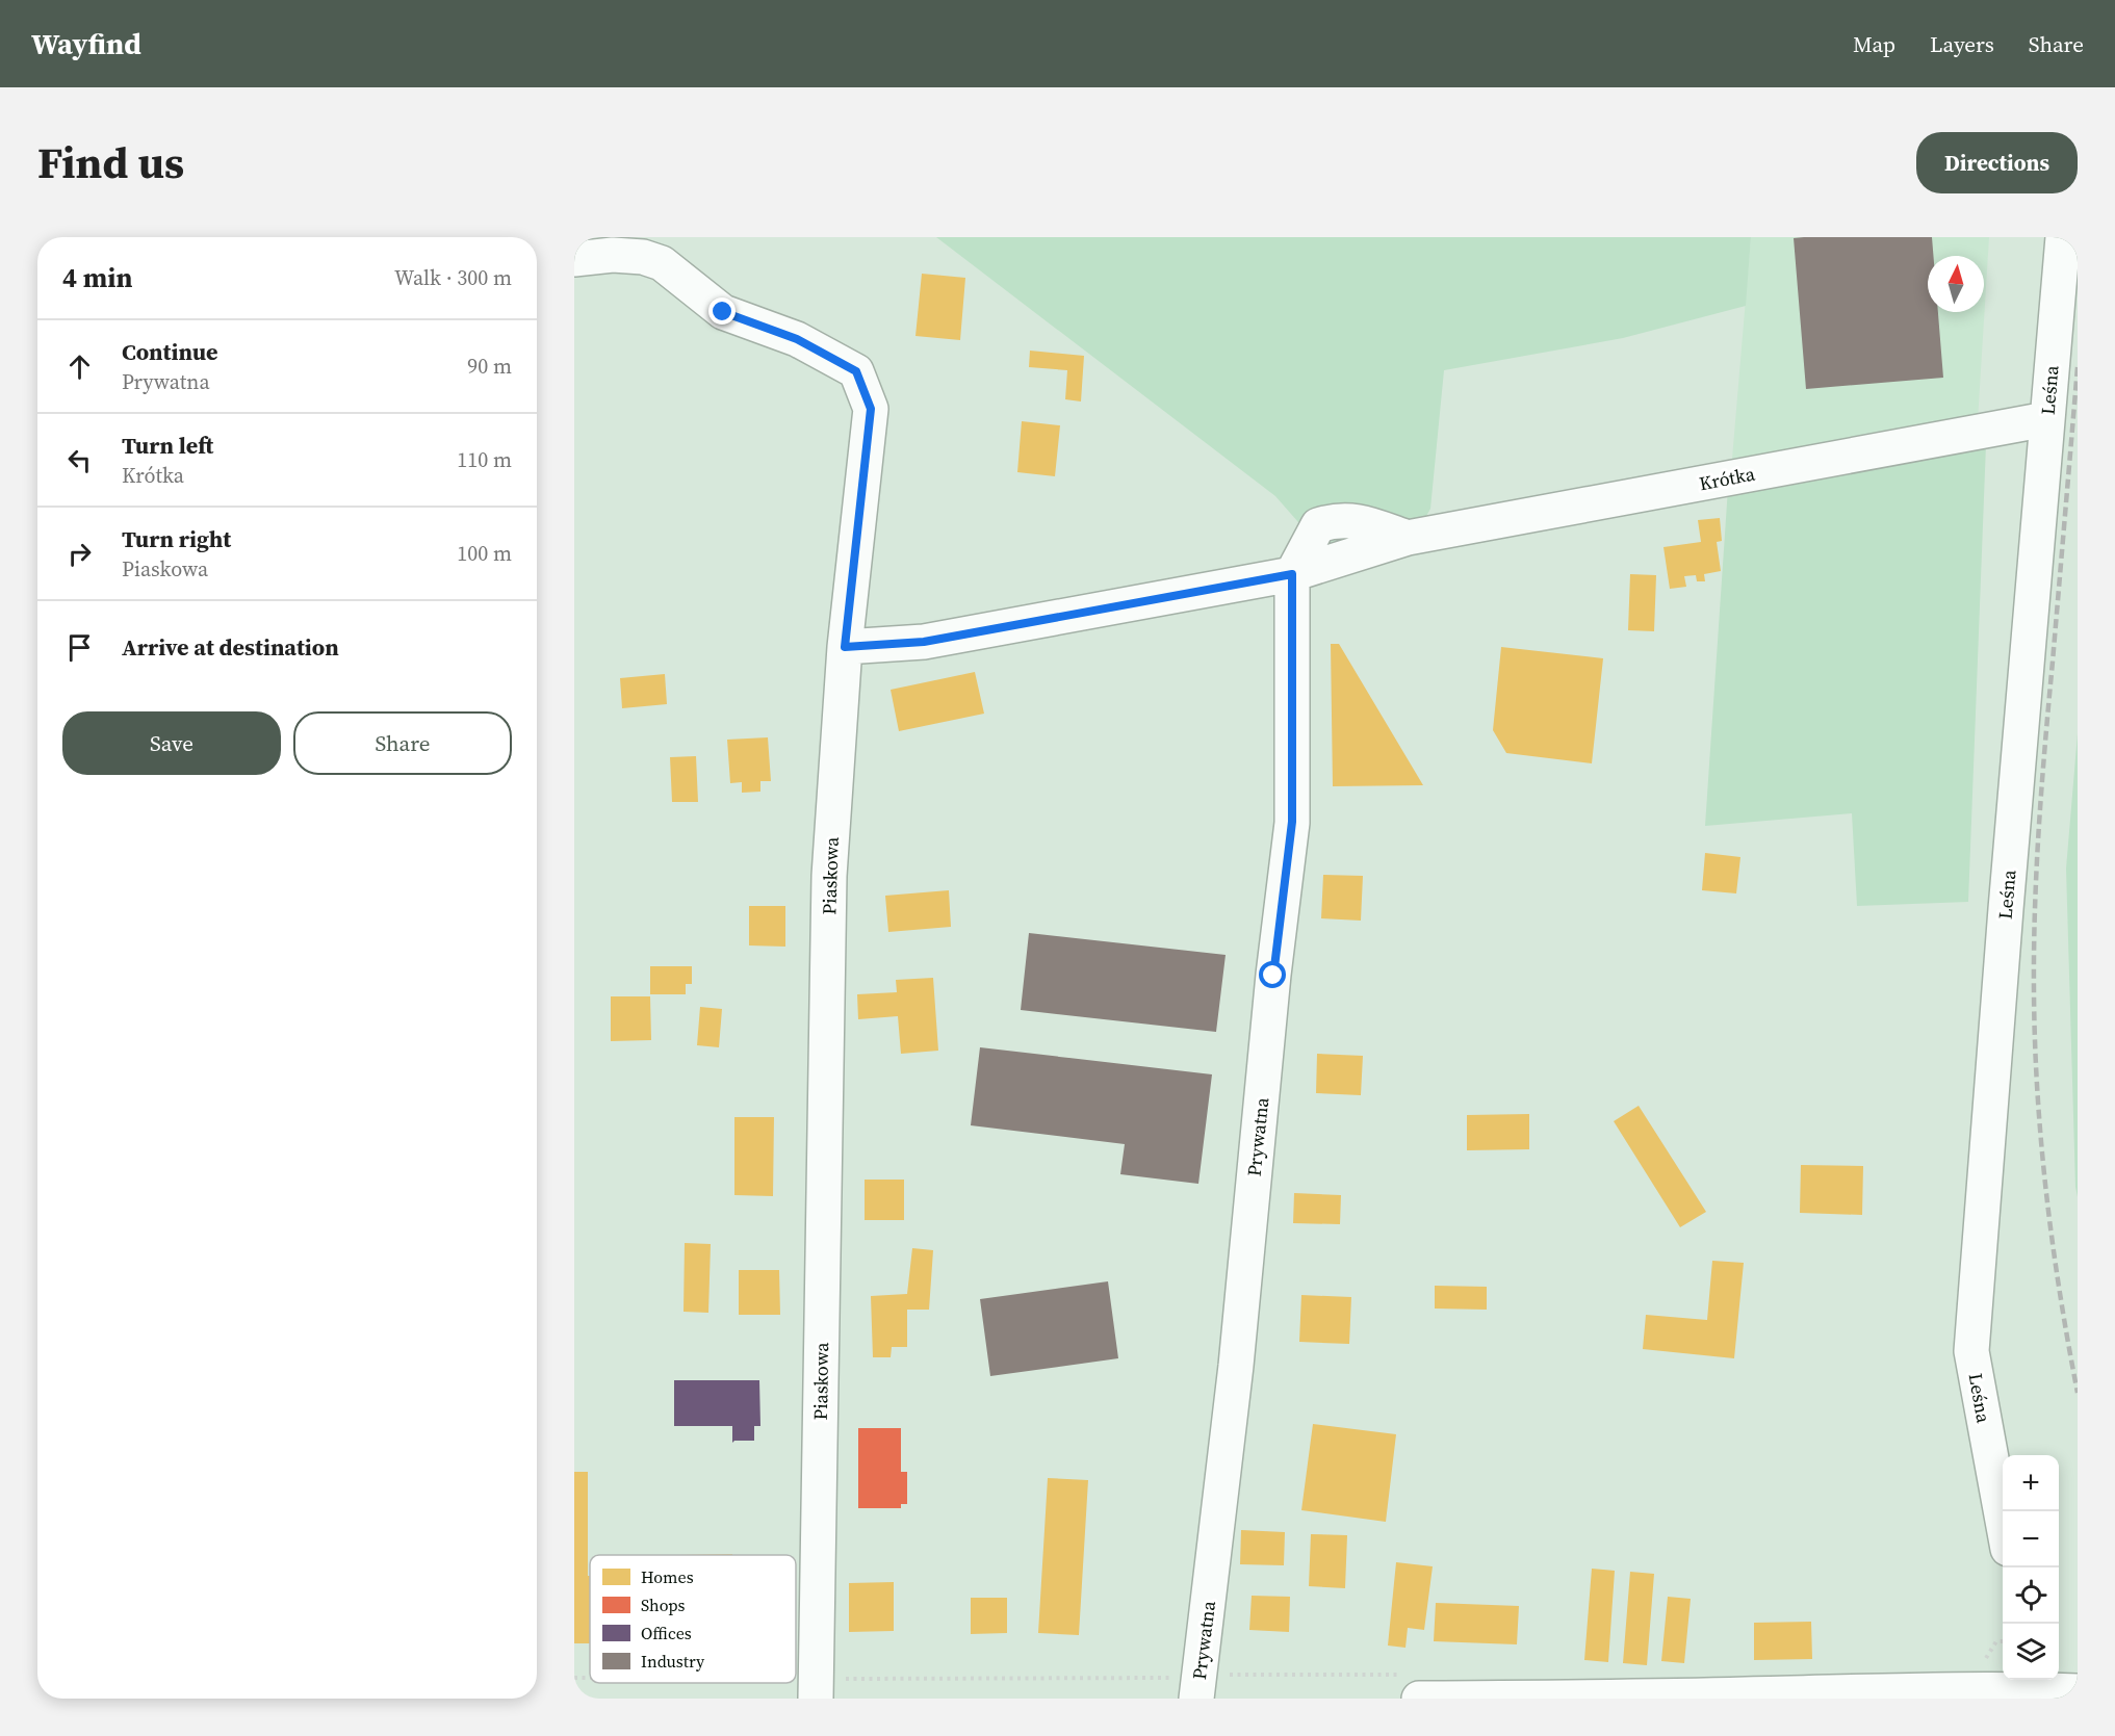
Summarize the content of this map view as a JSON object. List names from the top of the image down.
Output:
{
  "streets": {
    "street": [
      "Leśna",
      "Krótka",
      "Piaskowa",
      "Prywatna"
    ]
  },
  "crossings": [
    ["Leśna", "Krótka"],
    ["Krótka", "Prywatna"]
  ],
  "legend": [
    "Homes",
    "Shops",
    "Offices",
    "Industry"
  ],
  "north": "top",
  "page": {
    "header": "Wayfind",
    "nav": ["Map", "Layers", "Share"],
    "title": "Find us",
    "buttons": [
      "Directions",
      ["Save", "Share"]
    ],
    "heading": ["4 min", "Walk · 300 m"],
    "list": [
      ["Continue", "Prywatna", "90 m"],
      ["Turn left", "Krótka", "110 m"],
      ["Turn right", "Piaskowa", "100 m"],
      "Arrive at destination"
    ],
    "map_buttons": ["+", "−"]
  }
}
